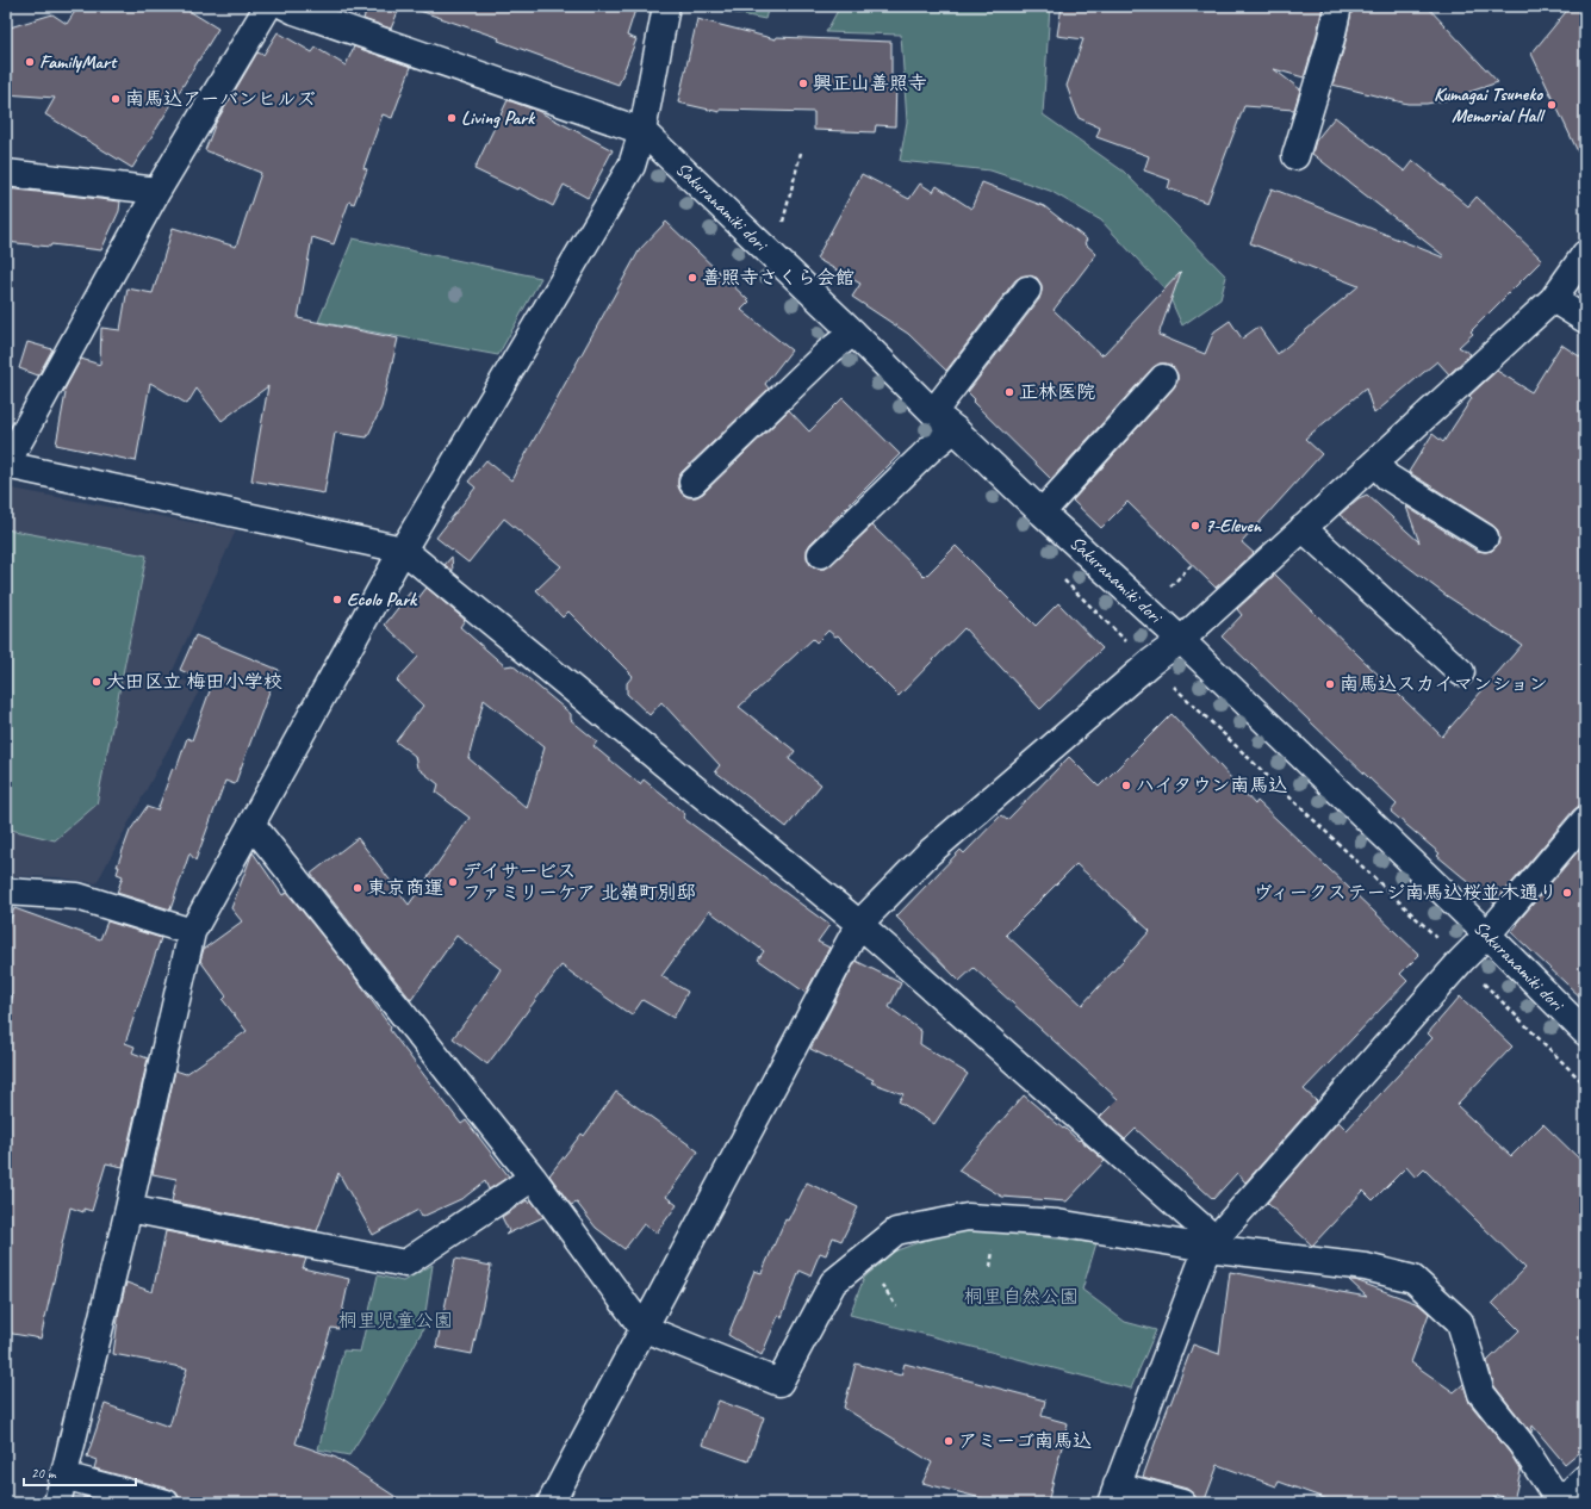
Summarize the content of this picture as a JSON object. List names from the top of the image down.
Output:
{
  "streets": {
    "street": ["Sakuranamiki dori"]
  },
  "parks": ["桐里自然公園", "桐里児童公園"],
  "places": [
    "FamilyMart",
    "興正山善照寺",
    "南馬込アーバンヒルズ",
    "Kumagai Tsuneko Memorial Hall",
    "Living Park",
    "善照寺さくら会館",
    "正林医院",
    "7-Eleven",
    "Ecolo Park",
    "大田区立 梅田小学校",
    "南馬込スカイマンション",
    "ハイタウン南馬込",
    "デイサービス ファミリーケア 北嶺町別邸",
    "東京商運",
    "ヴィークステージ南馬込桜並木通り",
    "アミーゴ南馬込"
  ],
  "scale_bar": "20 m"
}
